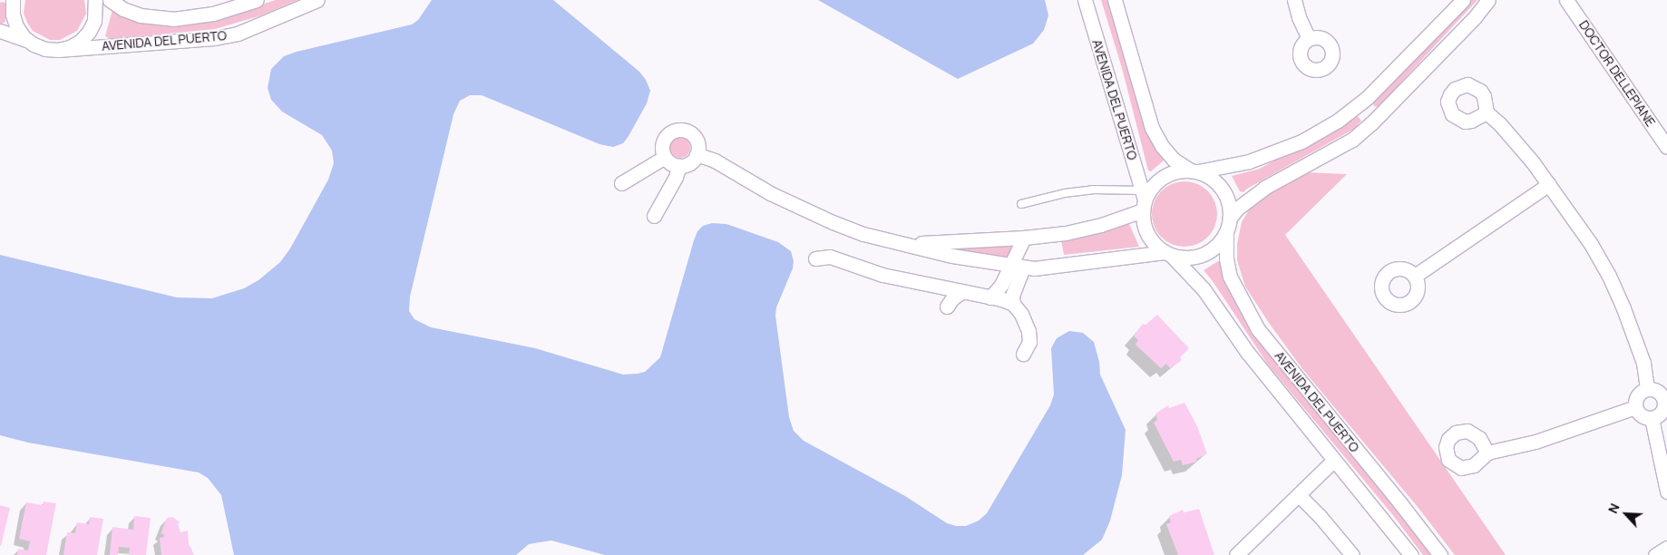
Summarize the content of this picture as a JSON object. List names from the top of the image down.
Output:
{
  "streets": {
    "street": ["AVENIDA DEL PUERTO", "DOCTOR DELLEPIANE"]
  },
  "north": "top left"
}
